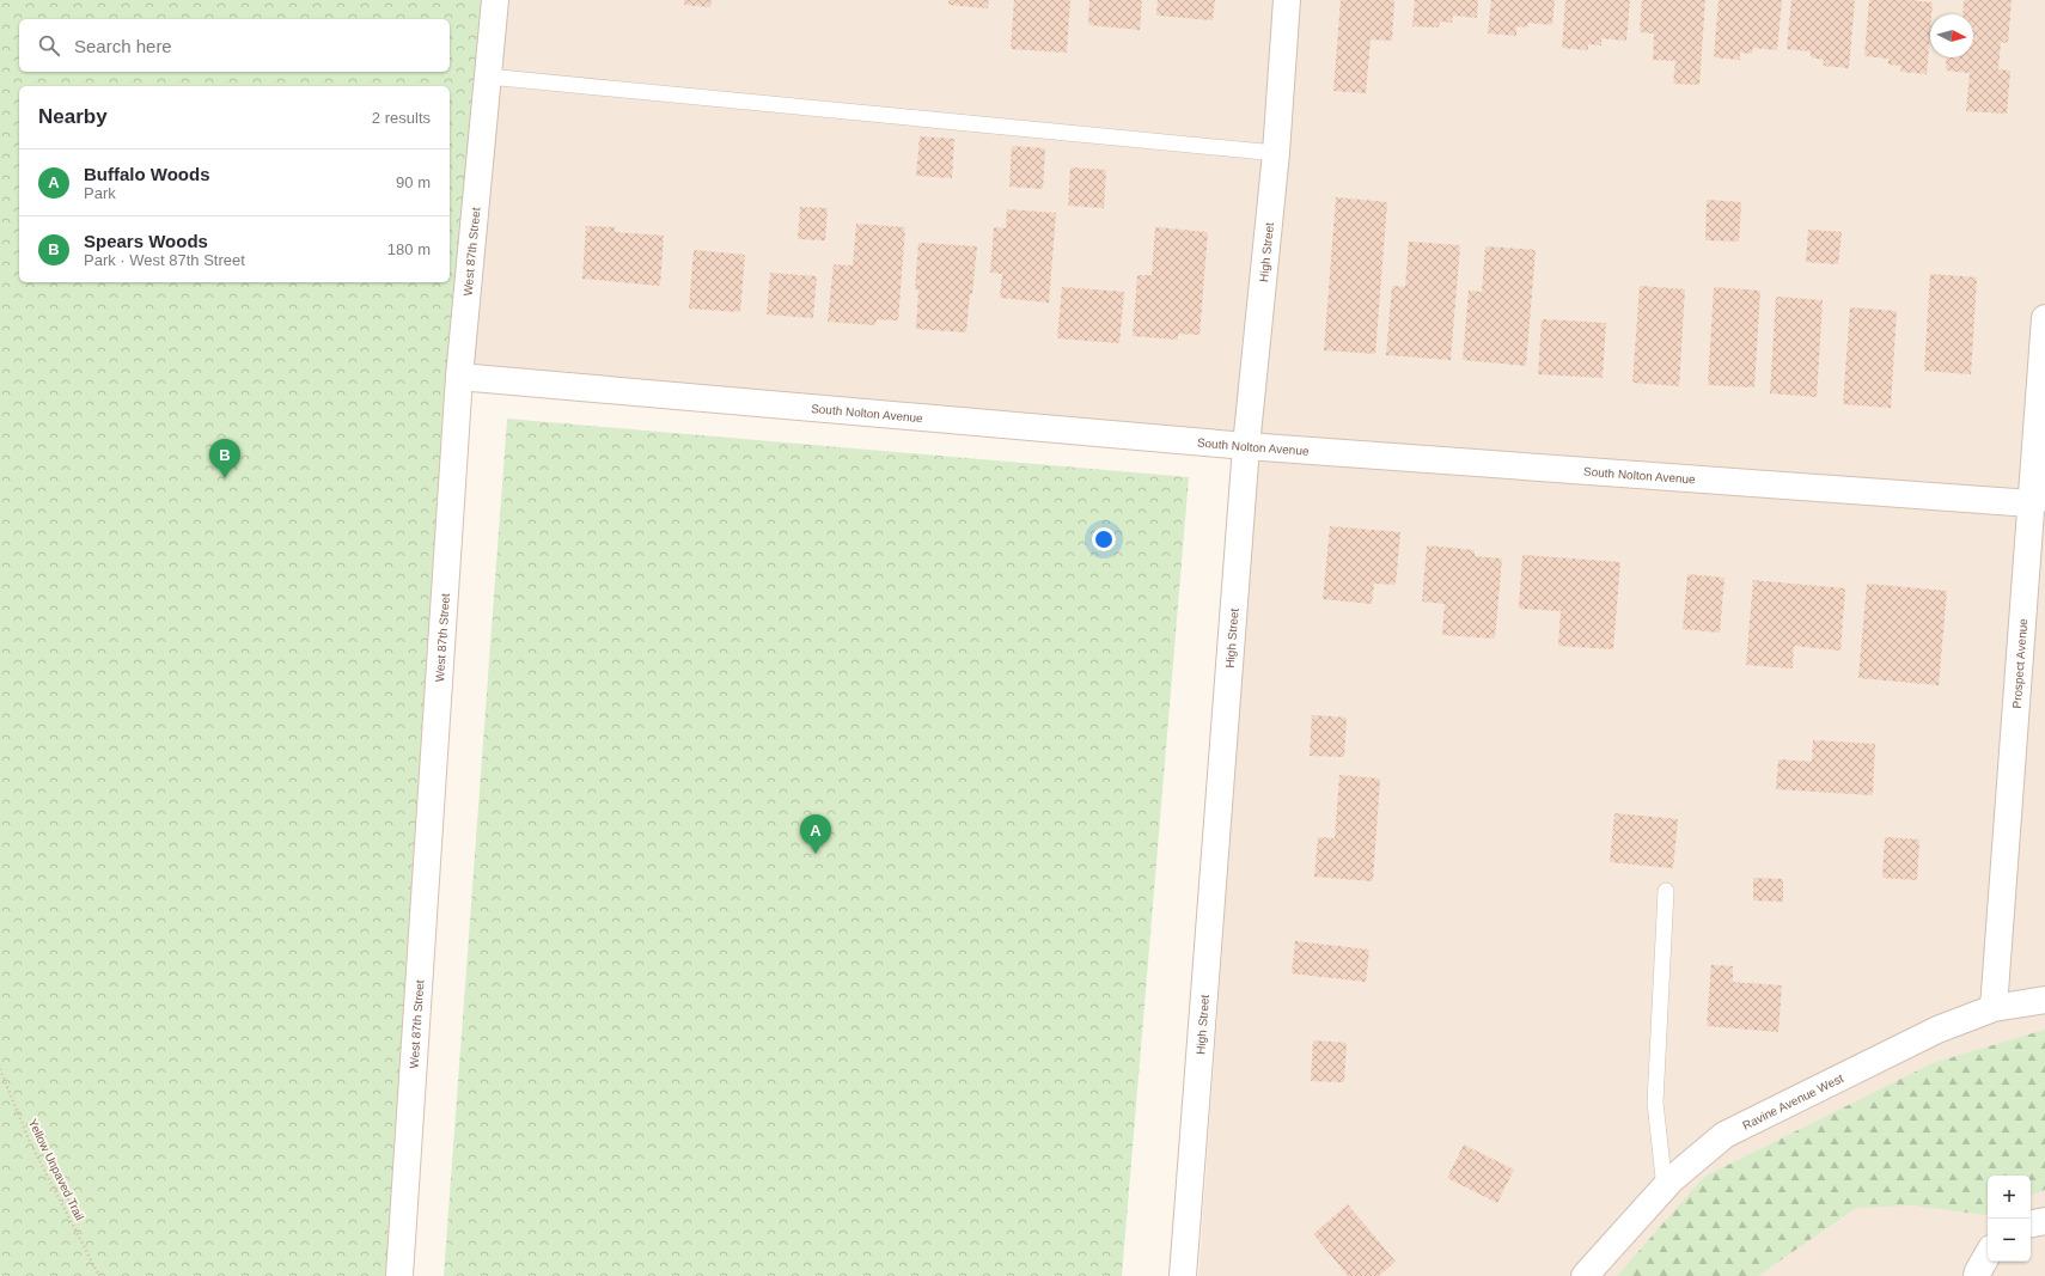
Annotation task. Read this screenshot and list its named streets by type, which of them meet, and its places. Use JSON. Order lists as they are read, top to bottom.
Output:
{
  "streets": {
    "street": [
      "West 87th Street",
      "High Street",
      "South Nolton Avenue",
      "Prospect Avenue",
      "Ravine Avenue West"
    ],
    "path": ["Yellow Unpaved Trail"]
  },
  "crossings": [
    ["West 87th Street", "South Nolton Avenue"],
    ["High Street", "South Nolton Avenue"],
    ["South Nolton Avenue", "Prospect Avenue"],
    ["Prospect Avenue", "Ravine Avenue West"]
  ],
  "north": "right",
  "page": {
    "search": "Search here",
    "heading": ["Nearby", "2 results"],
    "list": [
      {
        "mark": "A",
        "name": "Buffalo Woods",
        "note": "Park",
        "value": "90 m"
      },
      {
        "mark": "B",
        "name": "Spears Woods",
        "note": "Park · West 87th Street",
        "value": "180 m"
      }
    ],
    "pins": ["B", "A"],
    "map_buttons": ["+", "−"]
  }
}
